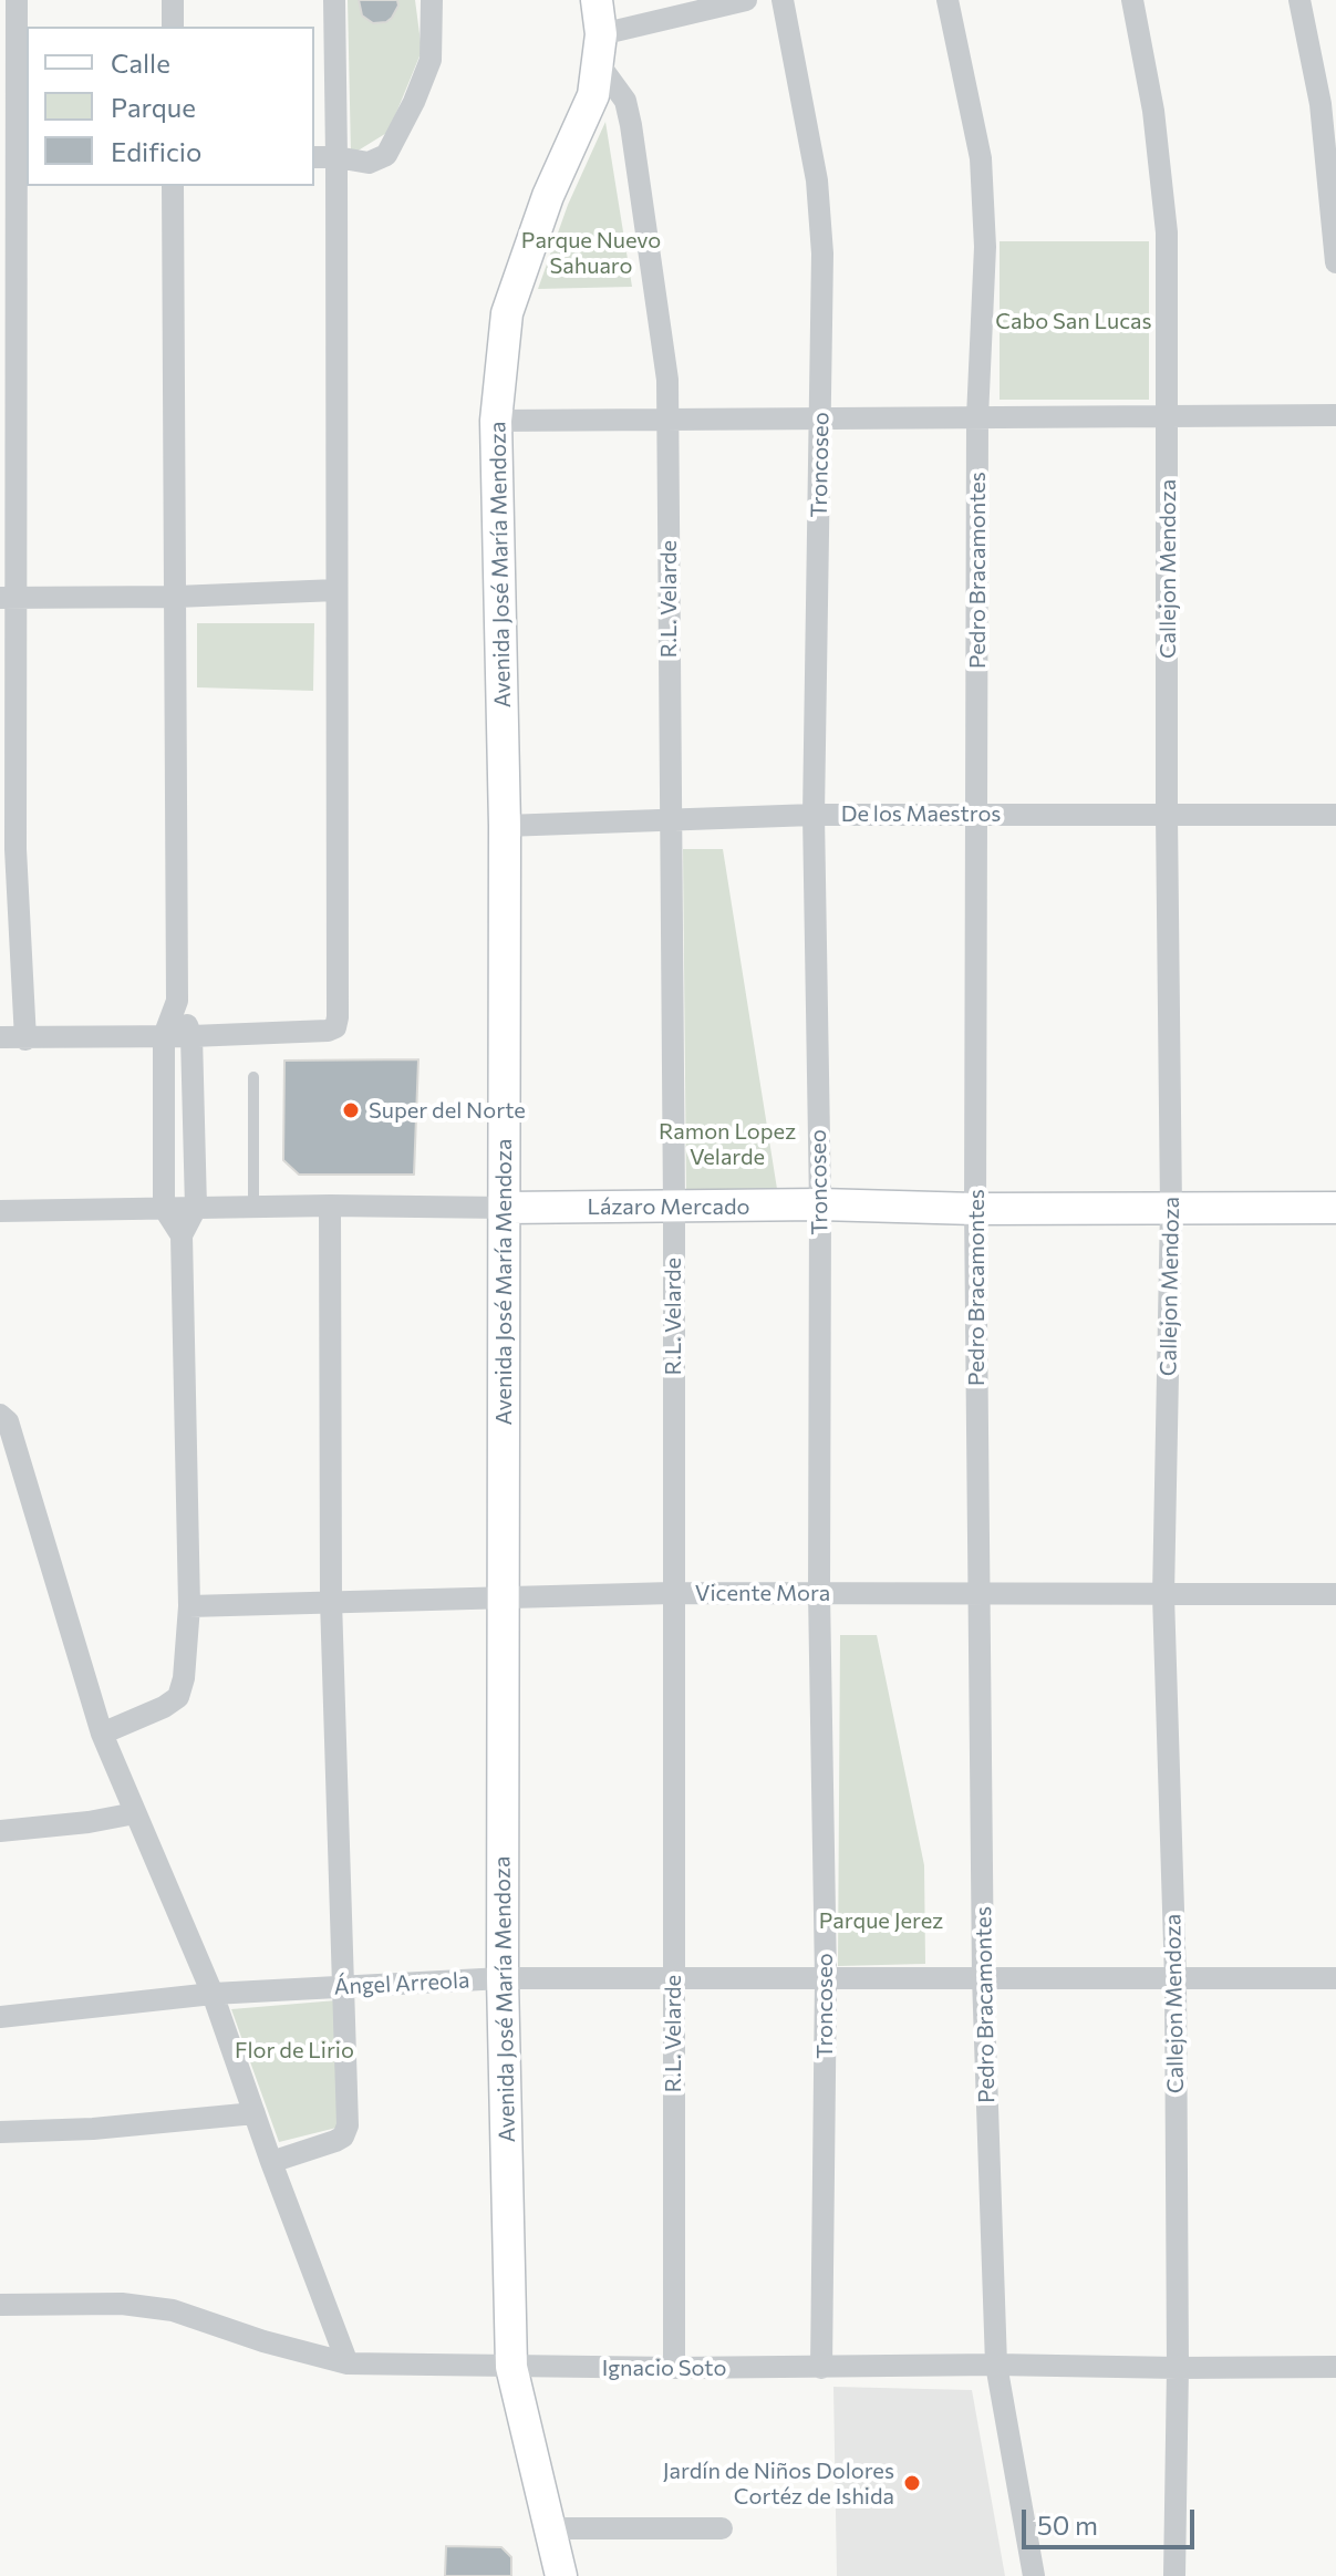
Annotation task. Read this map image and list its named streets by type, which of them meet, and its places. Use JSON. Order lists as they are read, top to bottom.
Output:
{
  "streets": {
    "street": [
      "Troncoseo",
      "Avenida José María Mendoza",
      "Callejon Mendoza",
      "Pedro Bracamontes",
      "R.L. Velarde",
      "De los Maestros",
      "Lázaro Mercado",
      "Vicente Mora",
      "Ángel Arreola",
      "Ignacio Soto"
    ]
  },
  "crossings": [
    ["Troncoseo", "De los Maestros"],
    ["Troncoseo", "Lázaro Mercado"],
    ["Troncoseo", "Vicente Mora"],
    ["Troncoseo", "Ángel Arreola"],
    ["Troncoseo", "Ignacio Soto"],
    ["Avenida José María Mendoza", "R.L. Velarde"],
    ["Avenida José María Mendoza", "De los Maestros"],
    ["Avenida José María Mendoza", "Lázaro Mercado"],
    ["Avenida José María Mendoza", "Vicente Mora"],
    ["Avenida José María Mendoza", "Ángel Arreola"],
    ["Avenida José María Mendoza", "Ignacio Soto"],
    ["Callejon Mendoza", "De los Maestros"],
    ["Callejon Mendoza", "Lázaro Mercado"],
    ["Callejon Mendoza", "Vicente Mora"],
    ["Callejon Mendoza", "Ángel Arreola"],
    ["Callejon Mendoza", "Ignacio Soto"],
    ["Pedro Bracamontes", "De los Maestros"],
    ["Pedro Bracamontes", "Lázaro Mercado"],
    ["Pedro Bracamontes", "Vicente Mora"],
    ["Pedro Bracamontes", "Ángel Arreola"],
    ["Pedro Bracamontes", "Ignacio Soto"],
    ["R.L. Velarde", "De los Maestros"],
    ["R.L. Velarde", "Lázaro Mercado"],
    ["R.L. Velarde", "Vicente Mora"],
    ["R.L. Velarde", "Ángel Arreola"],
    ["R.L. Velarde", "Ignacio Soto"]
  ],
  "parks": [
    "Parque Nuevo Sahuaro",
    "Cabo San Lucas",
    "Ramon Lopez Velarde",
    "Parque Jerez",
    "Flor de Lirio"
  ],
  "places": ["Super del Norte", "Jardín de Niños Dolores Cortéz de Ishida"],
  "legend": ["Calle", "Parque", "Edificio"],
  "scale_bar": "50 m"
}
